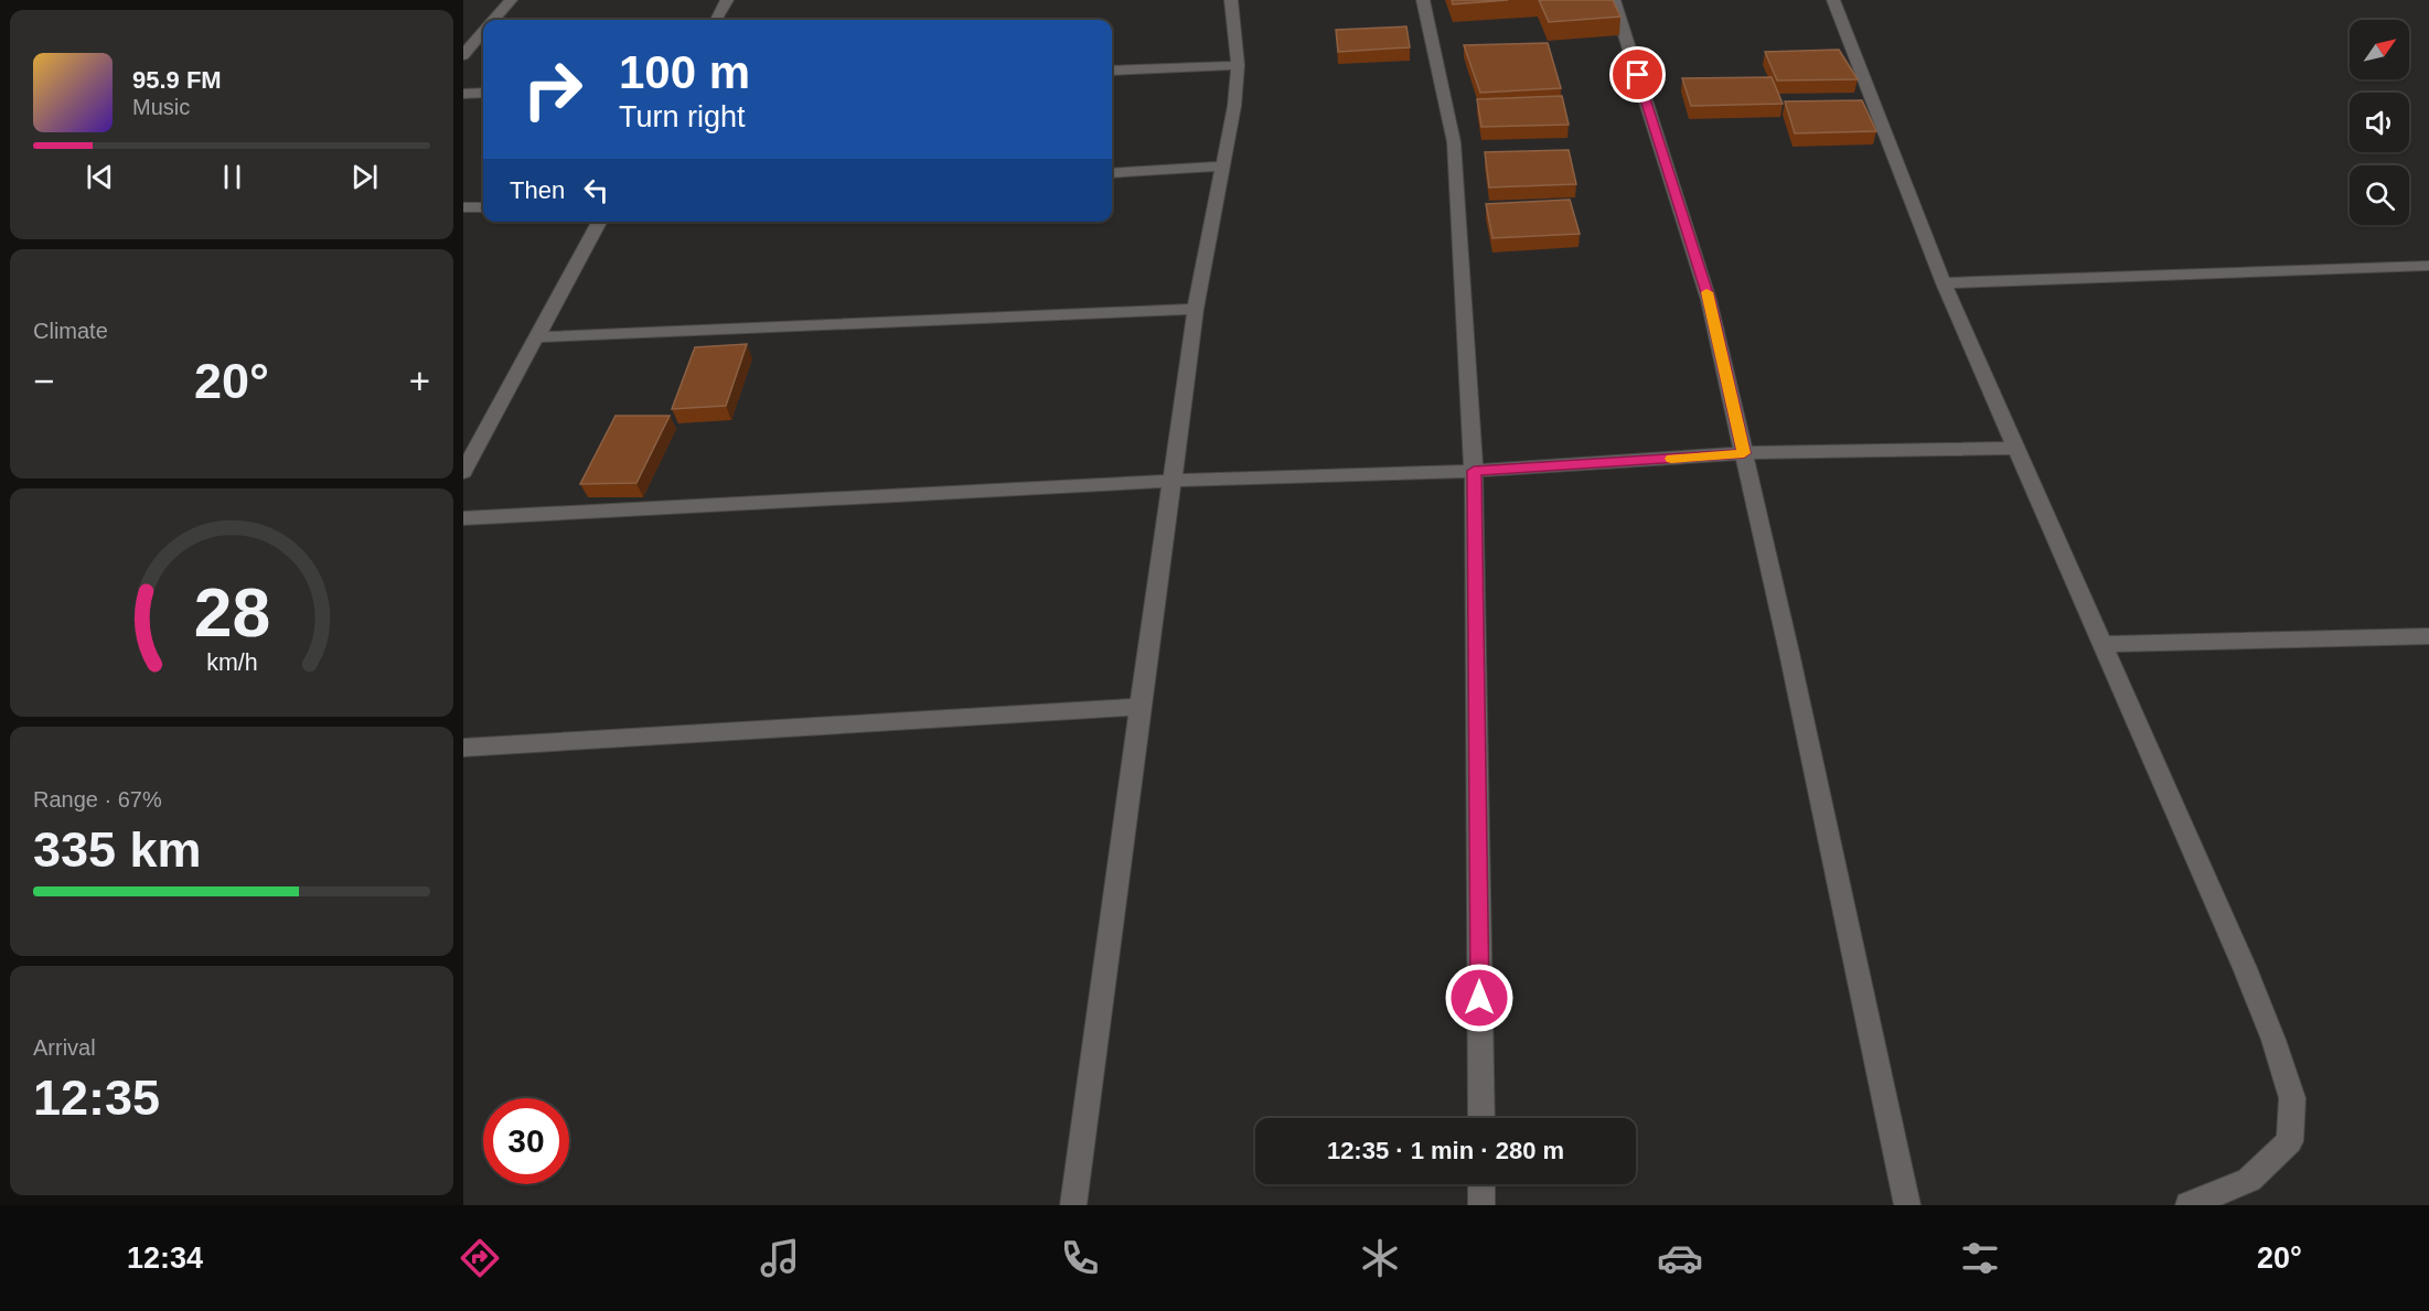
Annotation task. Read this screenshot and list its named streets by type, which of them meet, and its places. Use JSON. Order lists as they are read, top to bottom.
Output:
{
  "north": "top right",
  "page": {
    "turn": ["100 m", "Turn right"],
    "song": ["95.9 FM", "Music"],
    "then": "Then",
    "tile": [
      "Climate",
      ["Range · 67%", "335 km"],
      ["Arrival", "12:35"]
    ],
    "heat": ["−", "20°", "+"],
    "limit": "30",
    "trip": "12:35 · 1 min · 280 m",
    "tabs": ["12:34", "20°"],
    "gauge": ["28", "km/h"]
  }
}
